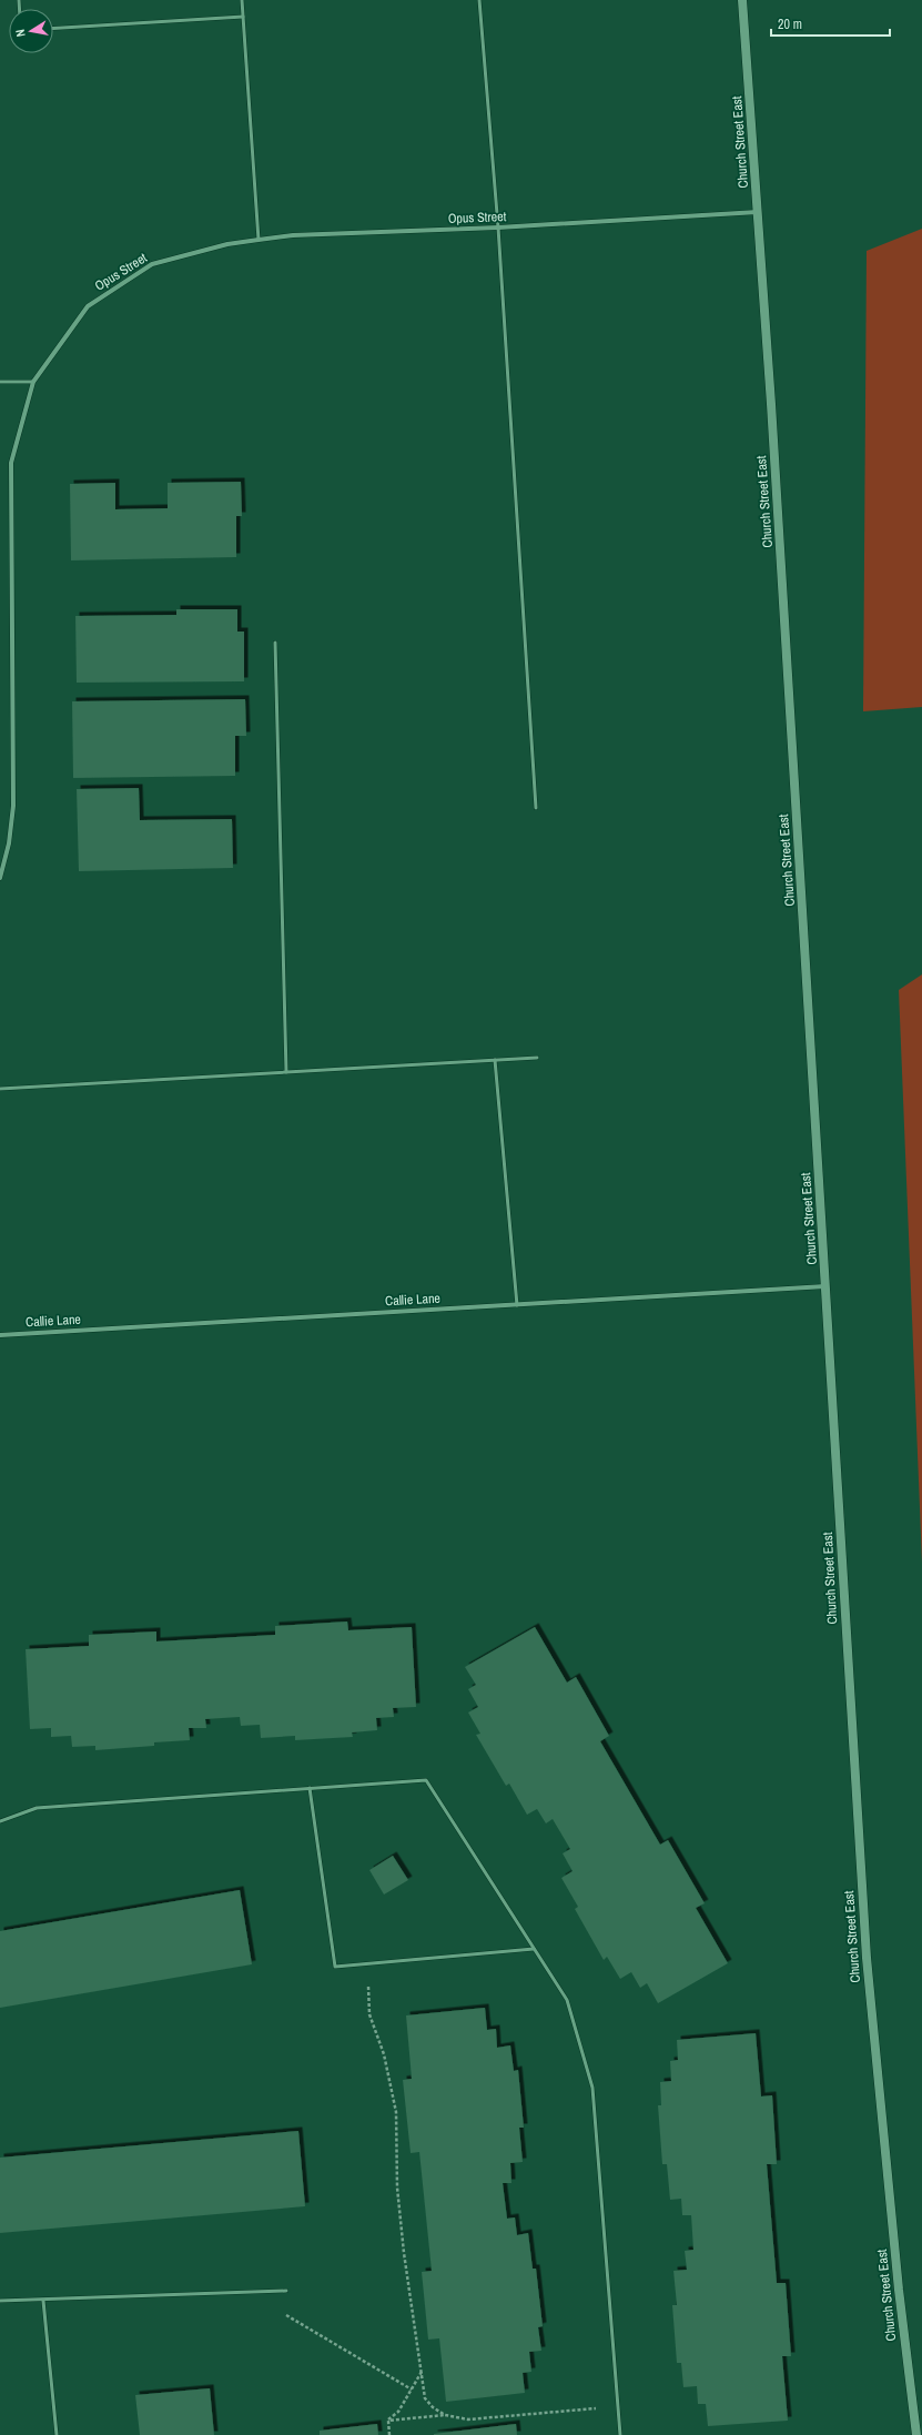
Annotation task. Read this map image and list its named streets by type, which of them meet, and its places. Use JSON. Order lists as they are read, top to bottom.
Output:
{
  "streets": {
    "main road": ["Church Street East"],
    "street": ["Opus Street", "Callie Lane"]
  },
  "crossings": [
    ["Church Street East", "Opus Street"],
    ["Church Street East", "Callie Lane"]
  ],
  "scale_bar": "20 m",
  "north": "left"
}
